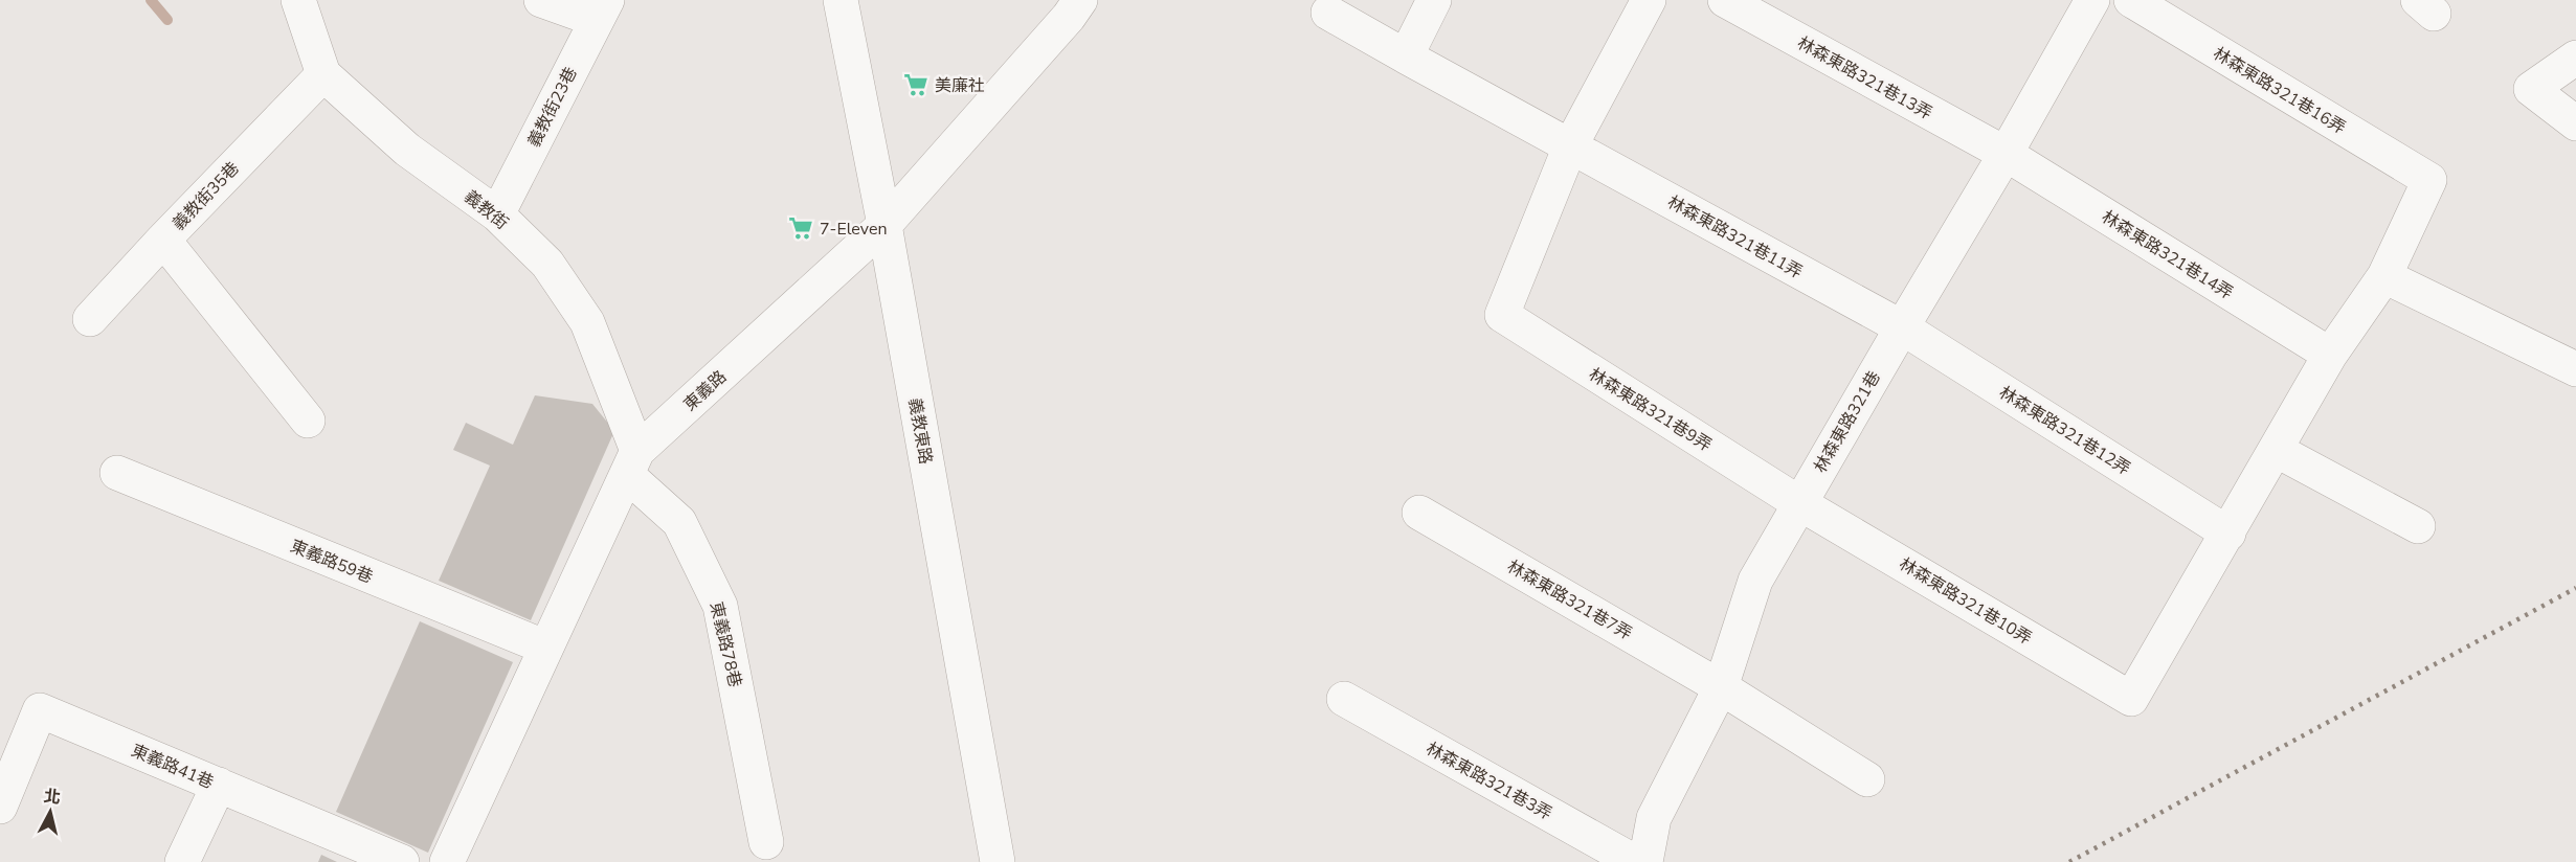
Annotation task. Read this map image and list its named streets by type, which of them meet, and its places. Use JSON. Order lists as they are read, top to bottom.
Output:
{
  "streets": {
    "street": [
      "林森東路321巷13弄",
      "林森東路321巷16弄",
      "義教街23巷",
      "義教街35巷",
      "義教街",
      "林森東路321巷11弄",
      "林森東路321巷14弄",
      "東義路",
      "林森東路321巷9弄",
      "林森東路321巷",
      "林森東路321巷12弄",
      "義教東路",
      "東義路59巷",
      "林森東路321巷7弄",
      "林森東路321巷10弄",
      "東義路78巷",
      "東義路41巷",
      "林森東路321巷3弄"
    ]
  },
  "crossings": [
    ["林森東路321巷13弄", "林森東路321巷14弄"],
    ["林森東路321巷13弄", "林森東路321巷"],
    ["義教街23巷", "義教街"],
    ["義教街35巷", "義教街"],
    ["義教街", "東義路"],
    ["義教街", "東義路78巷"],
    ["林森東路321巷11弄", "林森東路321巷9弄"],
    ["林森東路321巷11弄", "林森東路321巷"],
    ["林森東路321巷11弄", "林森東路321巷12弄"],
    ["林森東路321巷14弄", "林森東路321巷"],
    ["東義路", "義教東路"],
    ["東義路", "東義路59巷"],
    ["東義路", "東義路78巷"],
    ["林森東路321巷9弄", "林森東路321巷"],
    ["林森東路321巷9弄", "林森東路321巷10弄"],
    ["林森東路321巷", "林森東路321巷12弄"],
    ["林森東路321巷", "林森東路321巷7弄"],
    ["林森東路321巷", "林森東路321巷10弄"],
    ["林森東路321巷12弄", "林森東路321巷10弄"]
  ],
  "places": {
    "supermarket": ["美廉社", "7-Eleven"]
  },
  "north": "top"
}
